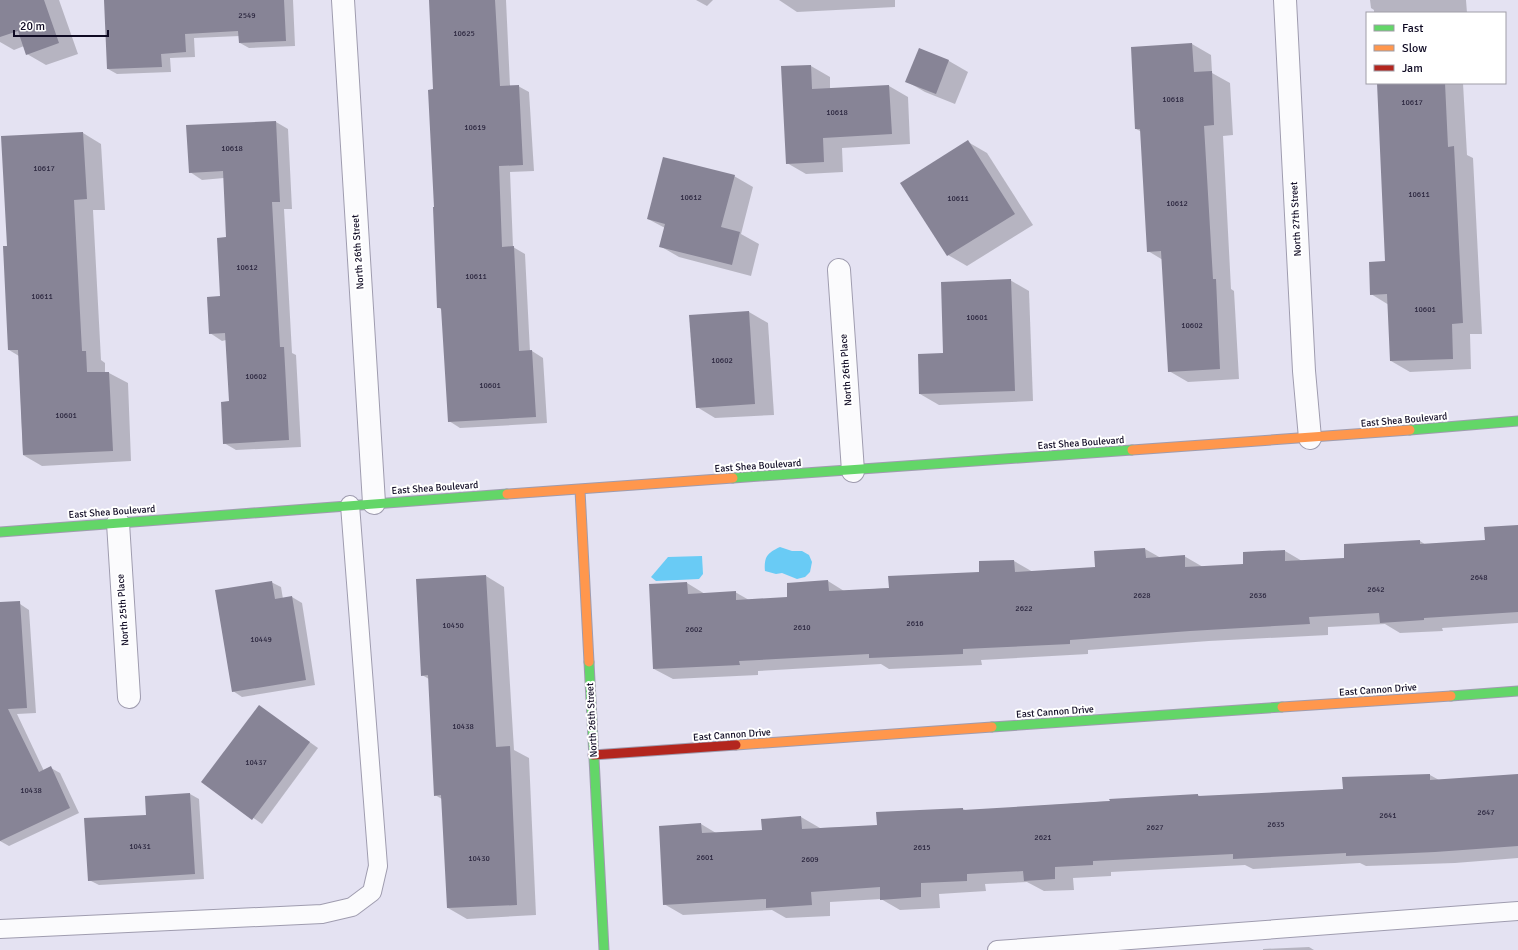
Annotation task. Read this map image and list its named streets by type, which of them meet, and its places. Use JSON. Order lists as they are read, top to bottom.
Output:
{
  "streets": {
    "street": [
      "North 27th Street",
      "North 26th Street",
      "North 26th Place",
      "East Shea Boulevard",
      "North 25th Place",
      "East Cannon Drive"
    ]
  },
  "crossings": [
    ["North 27th Street", "East Shea Boulevard"],
    ["North 26th Street", "East Shea Boulevard"],
    ["North 26th Street", "East Cannon Drive"],
    ["North 26th Place", "East Shea Boulevard"],
    ["East Shea Boulevard", "North 25th Place"]
  ],
  "house_numbers": [
    "2549",
    "10625",
    "10618",
    "10617",
    "10618",
    "10619",
    "10618",
    "10617",
    "10611",
    "10612",
    "10611",
    "10612",
    "10612",
    "10611",
    "10611",
    "10601",
    "10601",
    "10602",
    "10602",
    "10602",
    "10601",
    "10601",
    "2648",
    "2642",
    "2628",
    "2636",
    "2622",
    "2616",
    "10450",
    "2610",
    "2602",
    "10449",
    "10438",
    "10437",
    "10438",
    "2647",
    "2641",
    "2635",
    "2627",
    "2621",
    "10431",
    "2615",
    "2601",
    "10430",
    "2609"
  ],
  "legend": ["Fast", "Slow", "Jam"],
  "scale_bar": "20 m"
}
